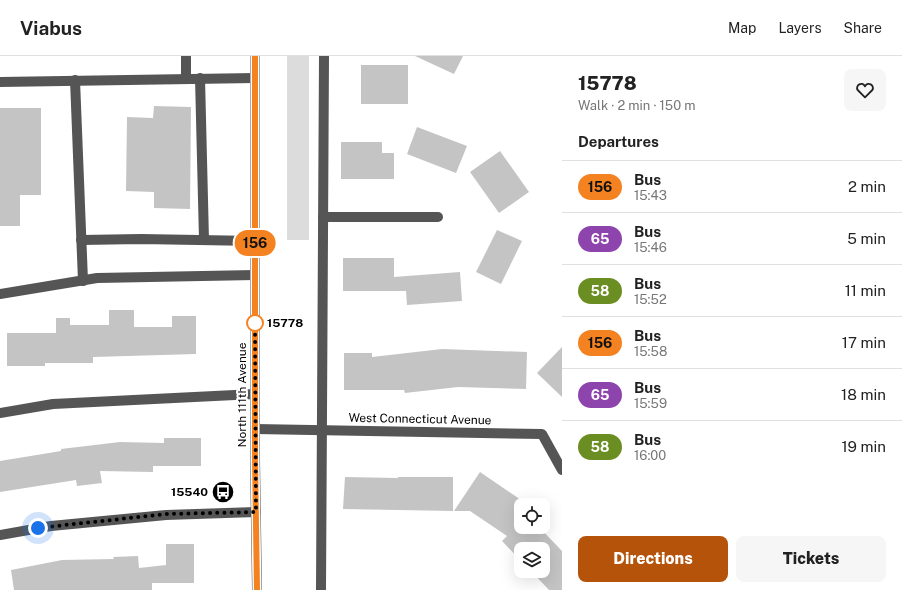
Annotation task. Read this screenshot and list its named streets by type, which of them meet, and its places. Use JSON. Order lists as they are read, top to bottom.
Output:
{
  "streets": {
    "street": ["North 111th Avenue", "West Connecticut Avenue"]
  },
  "crossings": [
    ["North 111th Avenue", "West Connecticut Avenue"]
  ],
  "places": {
    "other": ["15778"],
    "bus stop": ["15540"]
  },
  "lines": ["bus line 156"],
  "page": {
    "header": "Viabus",
    "nav": ["Map", "Layers", "Share"],
    "on_map": "156",
    "heading": [
      ["15778", "Walk · 2 min · 150 m"],
      "Departures"
    ],
    "list": [
      {
        "mark": "156",
        "name": "Bus",
        "note": "15:43",
        "value": "2 min"
      },
      {
        "mark": "65",
        "name": "Bus",
        "note": "15:46",
        "value": "5 min"
      },
      {
        "mark": "58",
        "name": "Bus",
        "note": "15:52",
        "value": "11 min"
      },
      {
        "mark": "156",
        "name": "Bus",
        "note": "15:58",
        "value": "17 min"
      },
      {
        "mark": "65",
        "name": "Bus",
        "note": "15:59",
        "value": "18 min"
      },
      {
        "mark": "58",
        "name": "Bus",
        "note": "16:00",
        "value": "19 min"
      }
    ],
    "buttons": ["Directions", "Tickets"]
  }
}
